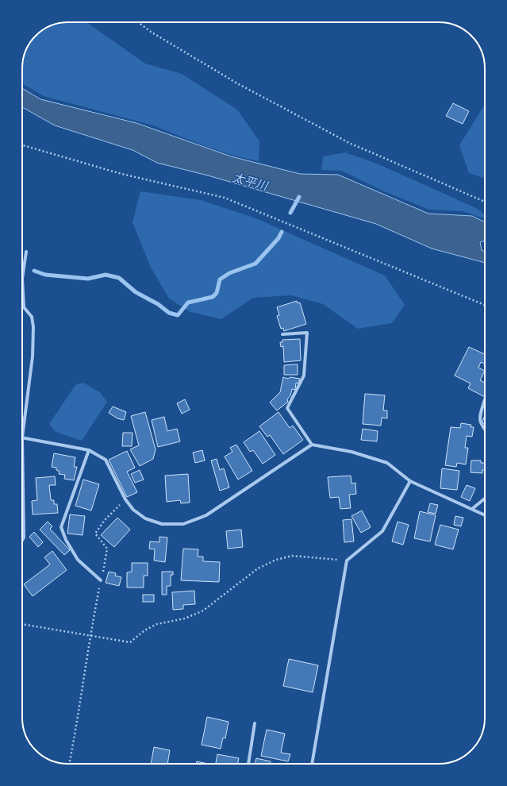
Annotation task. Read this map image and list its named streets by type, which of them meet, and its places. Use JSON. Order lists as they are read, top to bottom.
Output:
{
  "water": ["太平川"]
}
